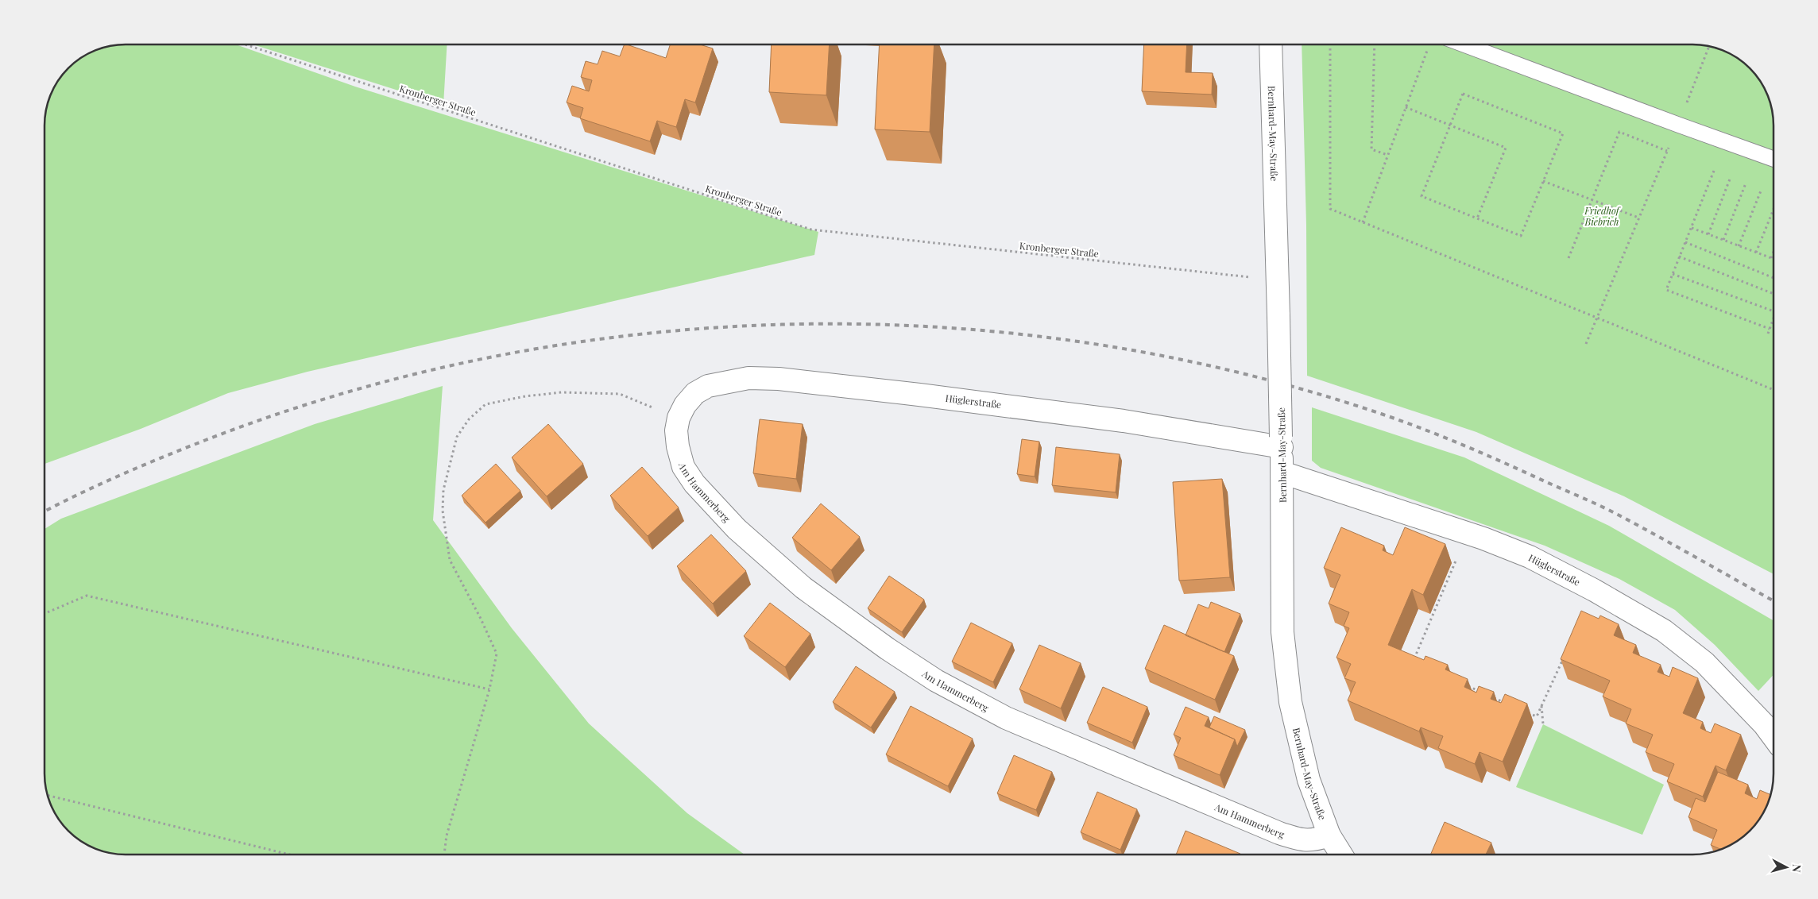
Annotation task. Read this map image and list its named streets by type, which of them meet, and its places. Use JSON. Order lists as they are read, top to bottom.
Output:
{
  "streets": {
    "street": ["Bernhard-May-Straße", "Hüglerstraße", "Am Hammerberg"],
    "path": ["Kronberger Straße"]
  },
  "crossings": [
    ["Kronberger Straße", "Bernhard-May-Straße"],
    ["Bernhard-May-Straße", "Hüglerstraße"],
    ["Bernhard-May-Straße", "Am Hammerberg"],
    ["Hüglerstraße", "Am Hammerberg"]
  ],
  "parks": ["Friedhof Biebrich"],
  "north": "right"
}
